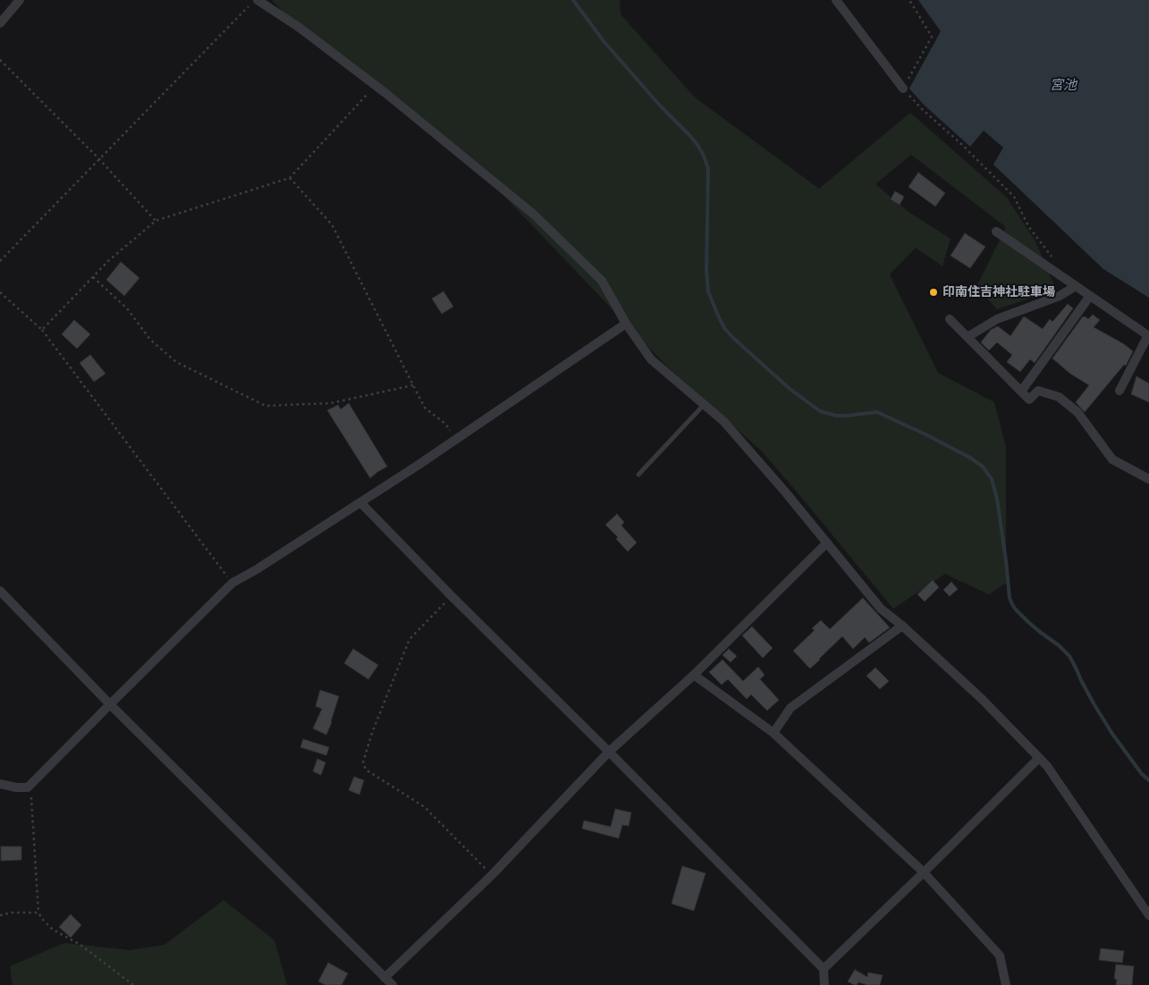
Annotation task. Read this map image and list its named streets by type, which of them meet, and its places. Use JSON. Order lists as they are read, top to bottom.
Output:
{
  "water": ["宮池"],
  "places": ["印南住吉神社駐車場"]
}
